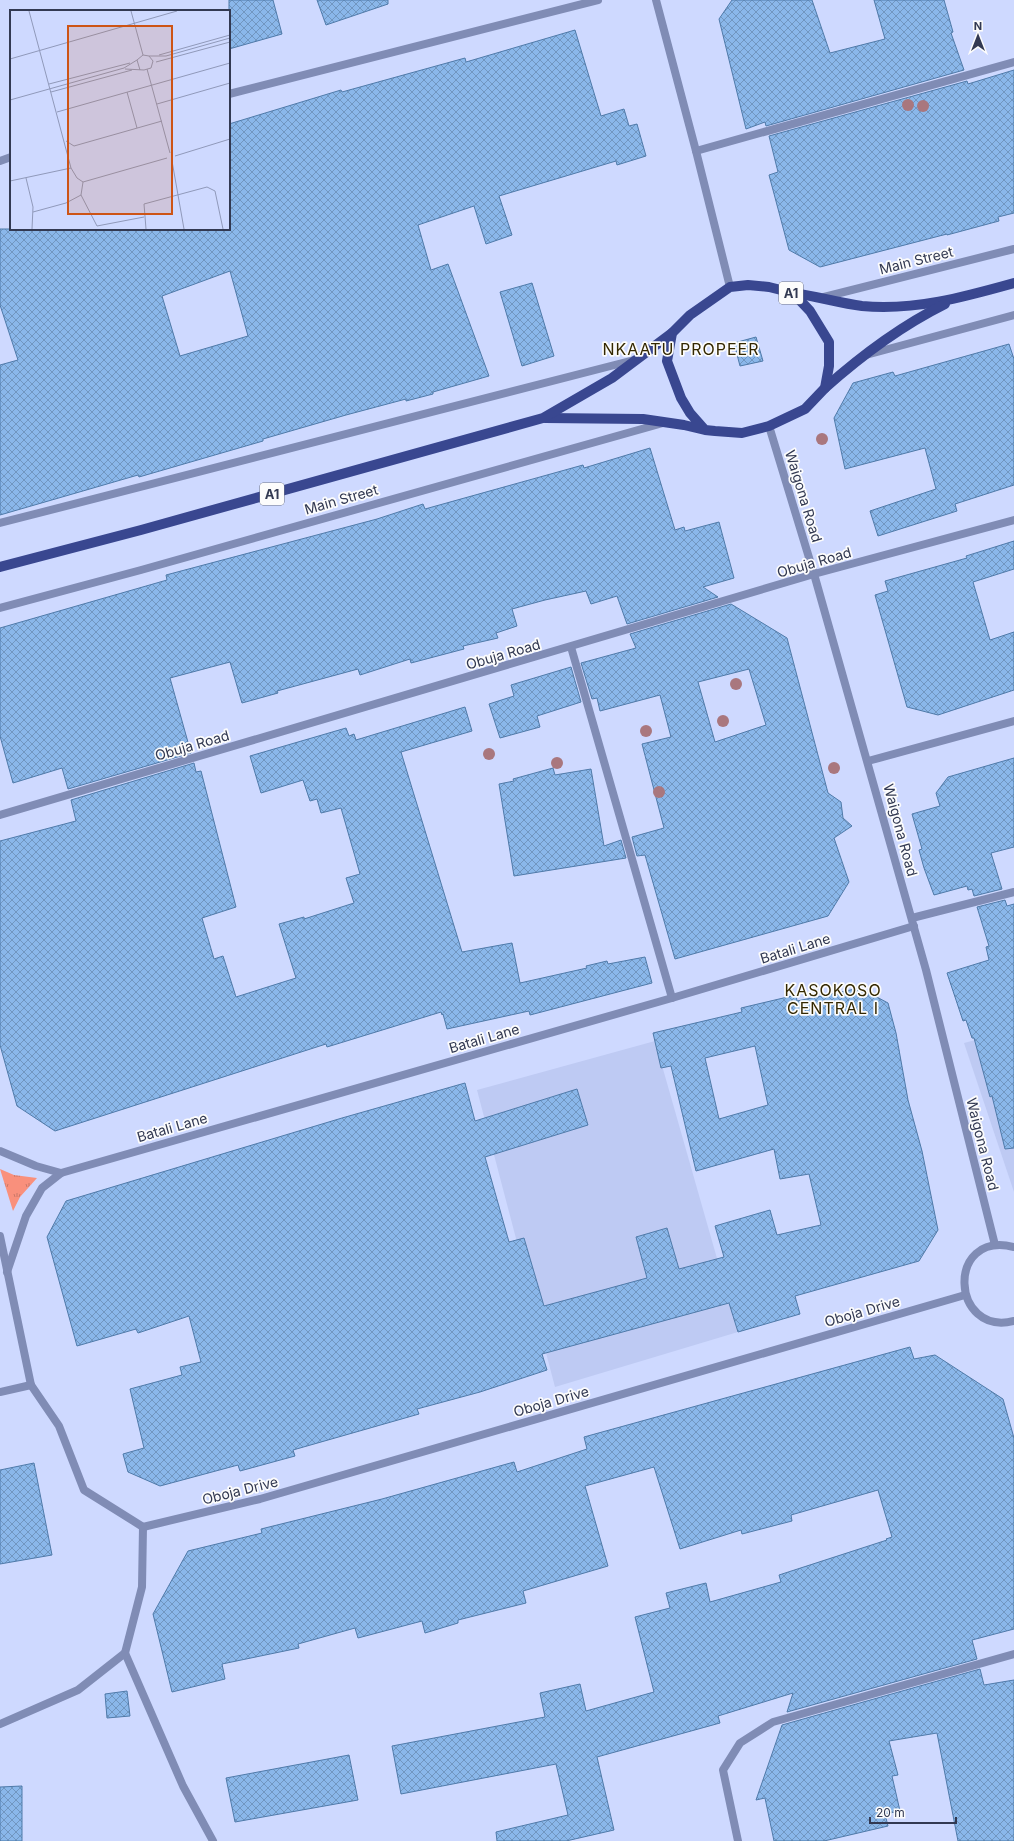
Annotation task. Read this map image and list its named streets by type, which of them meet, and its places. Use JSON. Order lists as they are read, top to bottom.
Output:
{
  "streets": {
    "main road": ["Main Street", "A1"],
    "street": [
      "Waigona Road",
      "Obuja Road",
      "Batali Lane",
      "Oboja Drive"
    ]
  },
  "crossings": [
    ["Main Street", "A1"],
    ["Main Street", "Waigona Road"],
    ["Waigona Road", "Obuja Road"],
    ["Waigona Road", "Batali Lane"]
  ],
  "districts": ["NKAATU PROPEER", "KASOKOSO CENTRAL I"],
  "scale_bar": "20 m",
  "north": "top"
}
